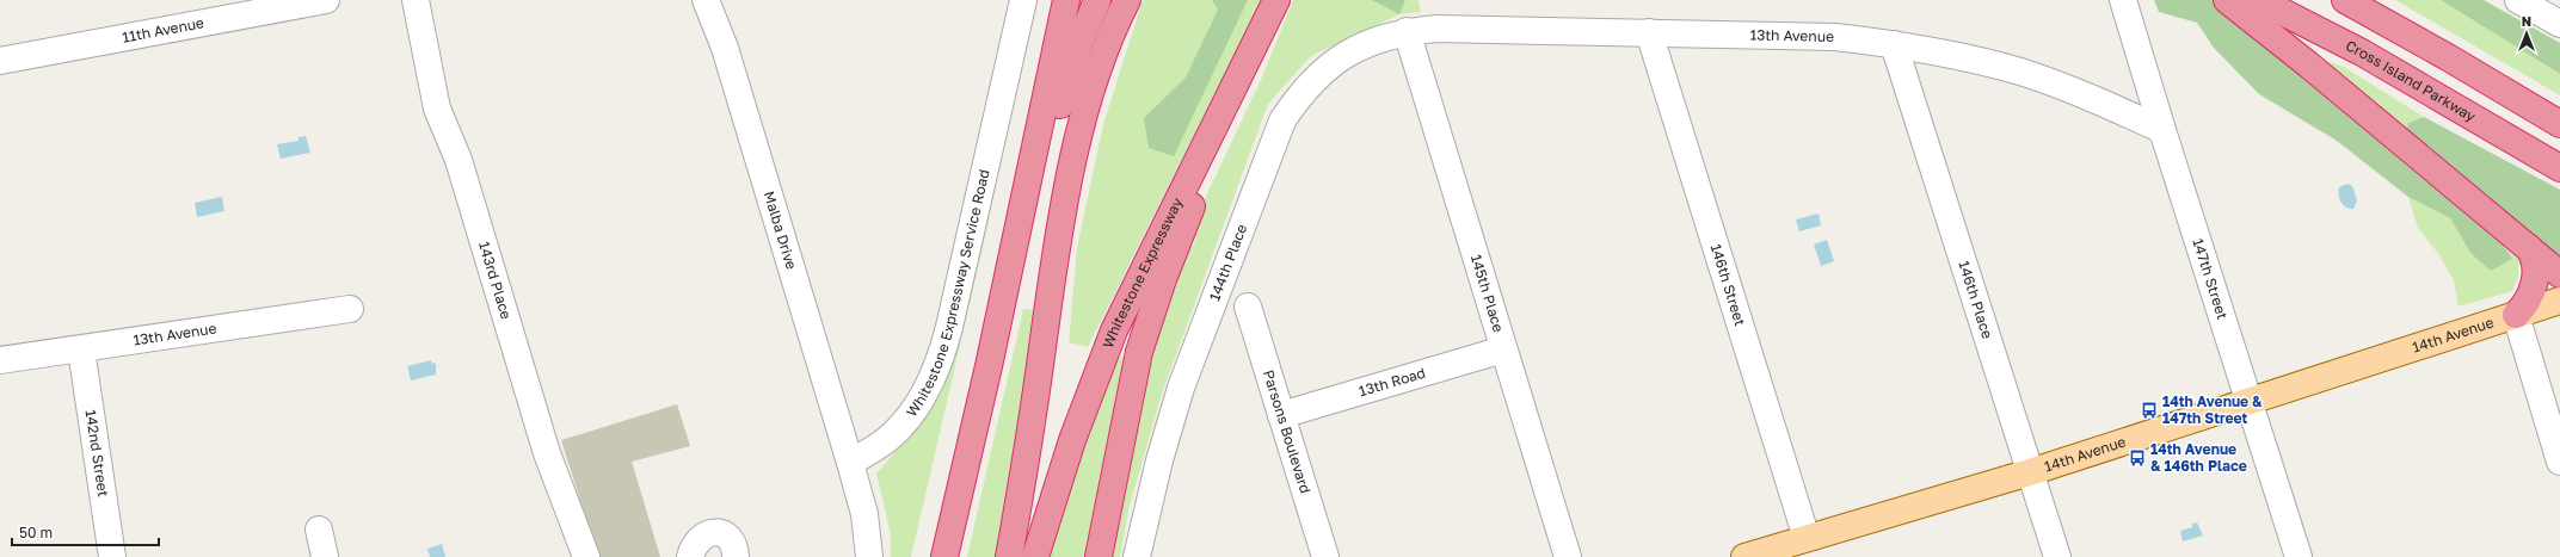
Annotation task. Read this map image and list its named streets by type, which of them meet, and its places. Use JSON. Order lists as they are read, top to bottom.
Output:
{
  "streets": {
    "highway": ["Cross Island Parkway", "Whitestone Expressway"],
    "main road": ["14th Avenue"],
    "street": [
      "11th Avenue",
      "13th Avenue",
      "Malba Drive",
      "144th Place",
      "147th Street",
      "143rd Place",
      "146th Street",
      "Whitestone Expressway Service Road",
      "145th Place",
      "146th Place",
      "13th Road",
      "Parsons Boulevard",
      "142nd Street"
    ]
  },
  "crossings": [
    ["13th Avenue", "144th Place"],
    ["13th Avenue", "147th Street"],
    ["13th Avenue", "146th Street"],
    ["13th Avenue", "145th Place"],
    ["13th Avenue", "146th Place"],
    ["13th Avenue", "142nd Street"],
    ["Malba Drive", "Whitestone Expressway Service Road"],
    ["144th Place", "145th Place"],
    ["147th Street", "14th Avenue"],
    ["146th Street", "14th Avenue"],
    ["145th Place", "13th Road"],
    ["146th Place", "14th Avenue"],
    ["13th Road", "Parsons Boulevard"]
  ],
  "places": {
    "bus stop": ["14th Avenue & 147th Street", "14th Avenue & 146th Place"]
  },
  "scale_bar": "50 m",
  "north": "top"
}
